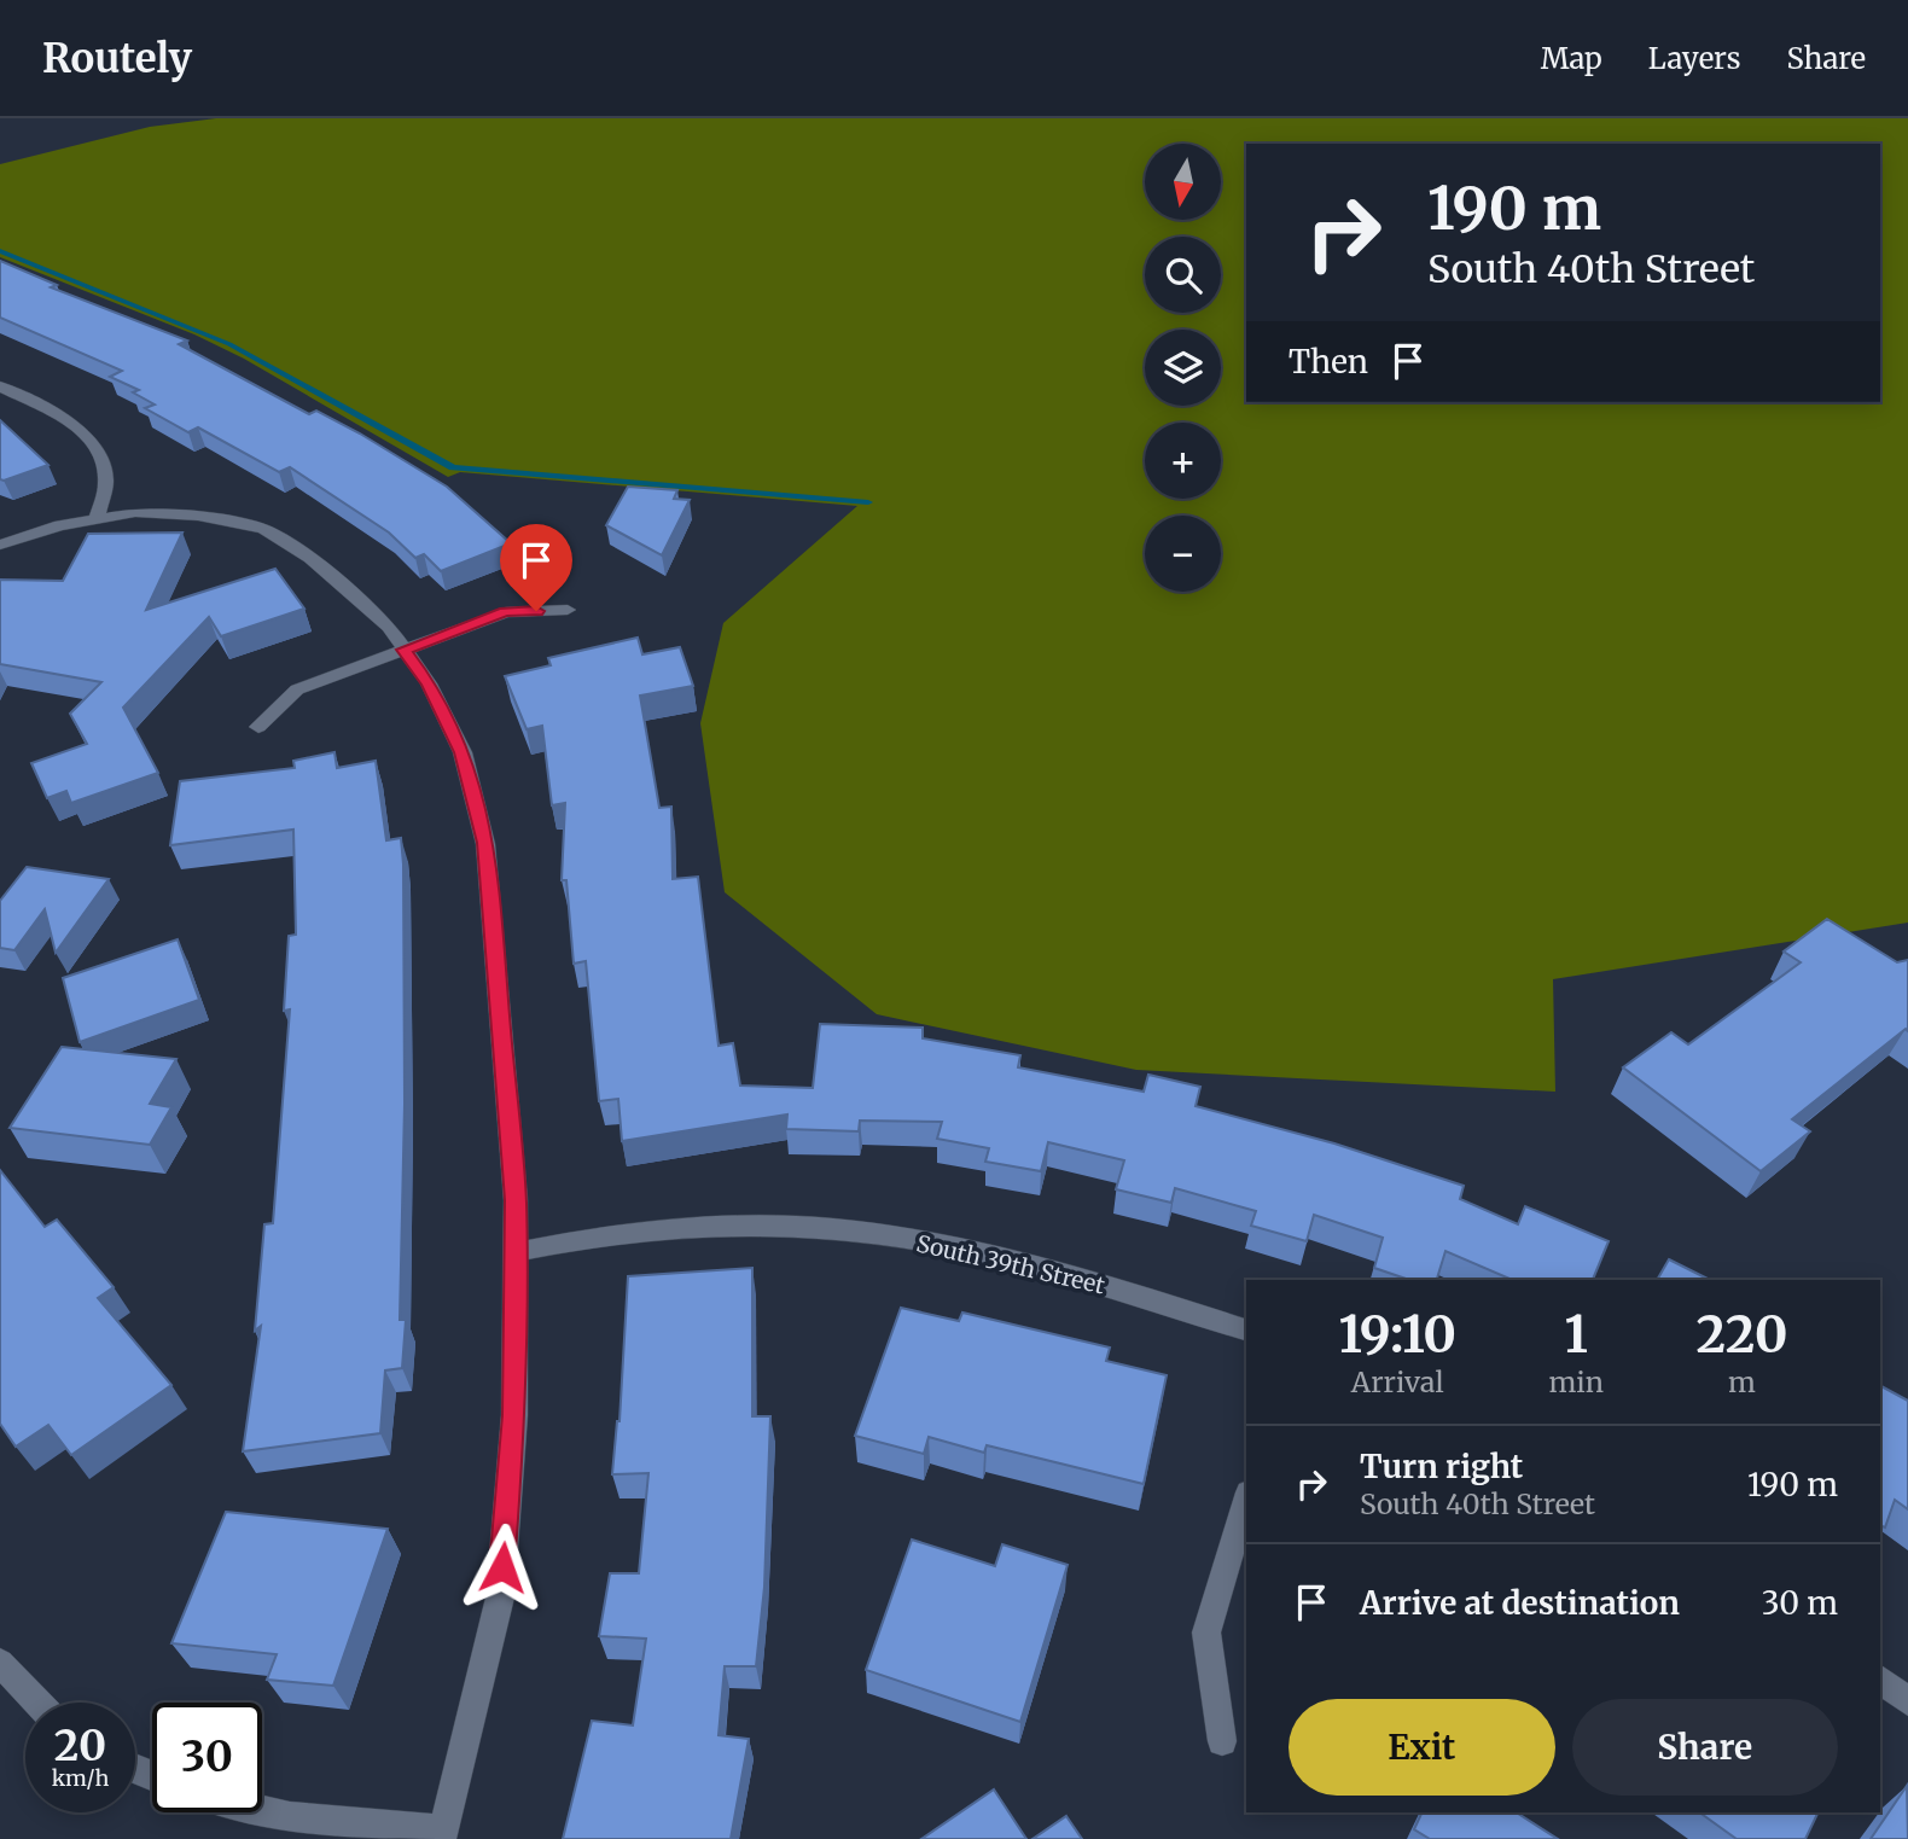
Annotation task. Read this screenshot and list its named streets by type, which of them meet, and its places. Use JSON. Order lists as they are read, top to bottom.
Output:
{
  "streets": {
    "street": ["South 39th Street"]
  },
  "north": "bottom",
  "page": {
    "header": "Routely",
    "nav": ["Map", "Layers", "Share"],
    "map_buttons": ["+", "−"],
    "turn": ["190 m", "South 40th Street"],
    "then": "Then",
    "eta": [
      "19:10",
      "Arrival",
      "1",
      "min",
      "220",
      "m"
    ],
    "list": [
      {
        "name": "Turn right",
        "note": "South 40th Street",
        "value": "190 m"
      },
      {
        "name": "Arrive at destination",
        "value": "30 m"
      }
    ],
    "buttons": ["Exit", "Share"],
    "speed": "20 km/h",
    "limit": "30"
  }
}
